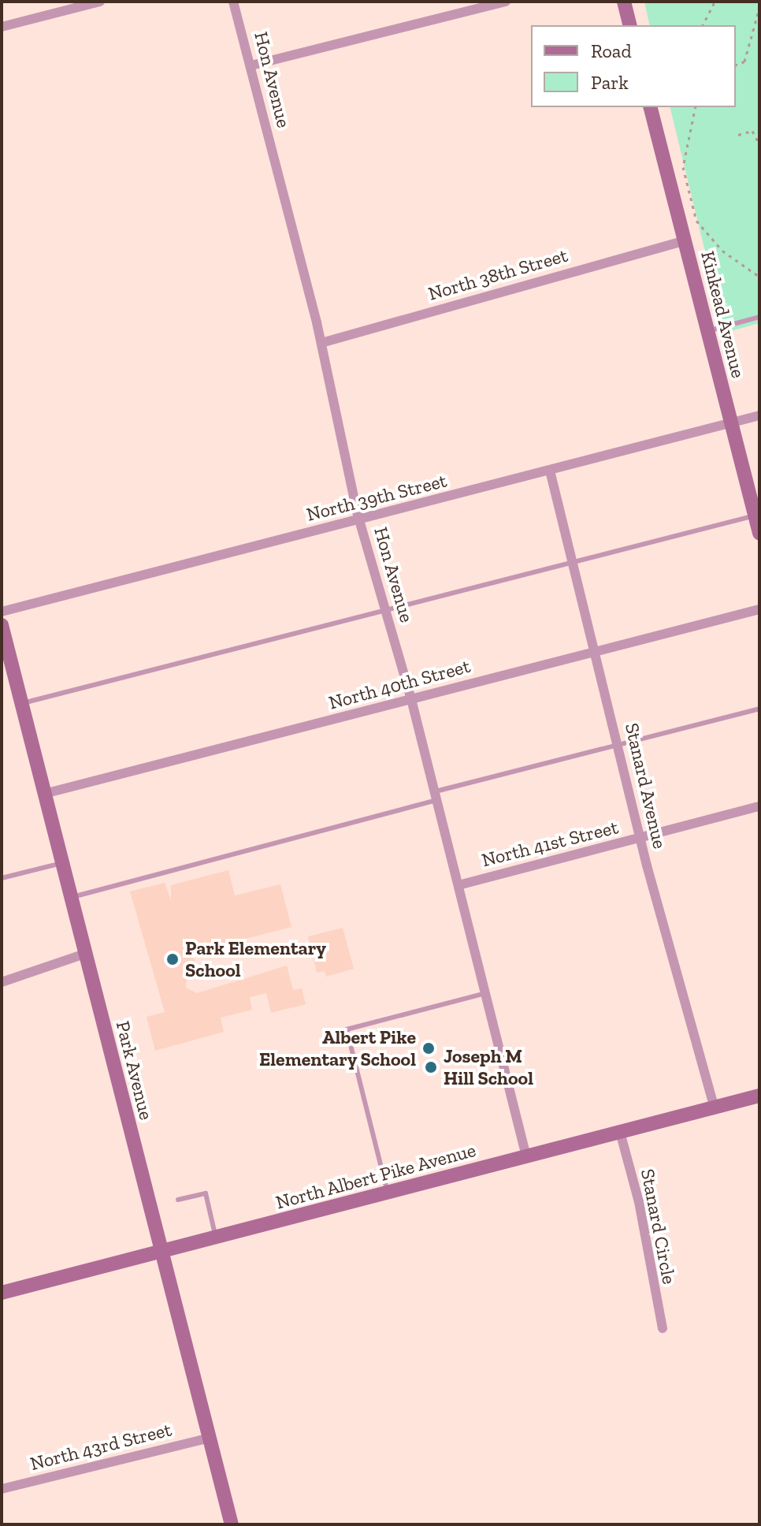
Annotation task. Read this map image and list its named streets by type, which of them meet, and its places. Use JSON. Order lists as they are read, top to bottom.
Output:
{
  "streets": {
    "street": [
      "Hon Avenue",
      "North 38th Street",
      "Kinkead Avenue",
      "North 39th Street",
      "North 40th Street",
      "Stanard Avenue",
      "North 41st Street",
      "Park Avenue",
      "North Albert Pike Avenue",
      "Stanard Circle",
      "North 43rd Street"
    ]
  },
  "crossings": [
    ["Hon Avenue", "North 38th Street"],
    ["Hon Avenue", "North 39th Street"],
    ["Hon Avenue", "North 40th Street"],
    ["Hon Avenue", "North 41st Street"],
    ["Hon Avenue", "North Albert Pike Avenue"],
    ["North 38th Street", "Kinkead Avenue"],
    ["Kinkead Avenue", "North 39th Street"],
    ["North 39th Street", "Stanard Avenue"],
    ["North 40th Street", "Stanard Avenue"],
    ["North 40th Street", "Park Avenue"],
    ["Stanard Avenue", "North 41st Street"],
    ["Stanard Avenue", "North Albert Pike Avenue"],
    ["Park Avenue", "North Albert Pike Avenue"],
    ["Park Avenue", "North 43rd Street"],
    ["North Albert Pike Avenue", "Stanard Circle"]
  ],
  "places": ["Park Elementary School", "Albert Pike Elementary School", "Joseph M Hill School"],
  "legend": ["Road", "Park"]
}
